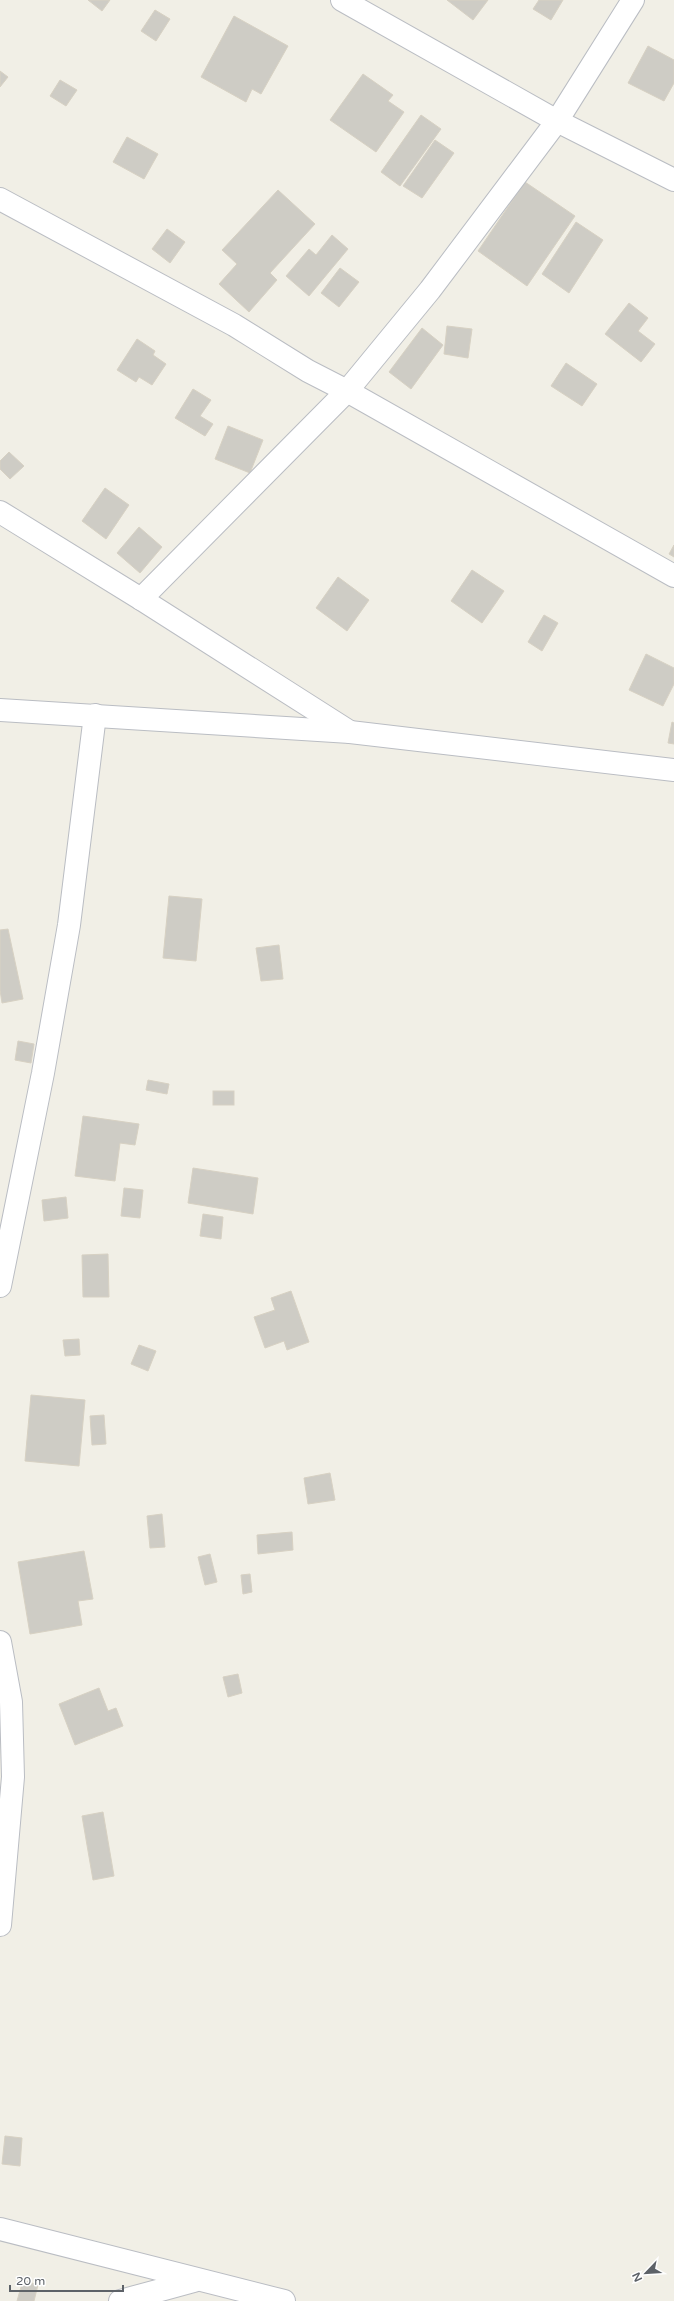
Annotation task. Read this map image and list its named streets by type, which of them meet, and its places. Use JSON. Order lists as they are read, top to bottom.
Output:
{
  "scale_bar": "20 m",
  "north": "bottom left"
}
